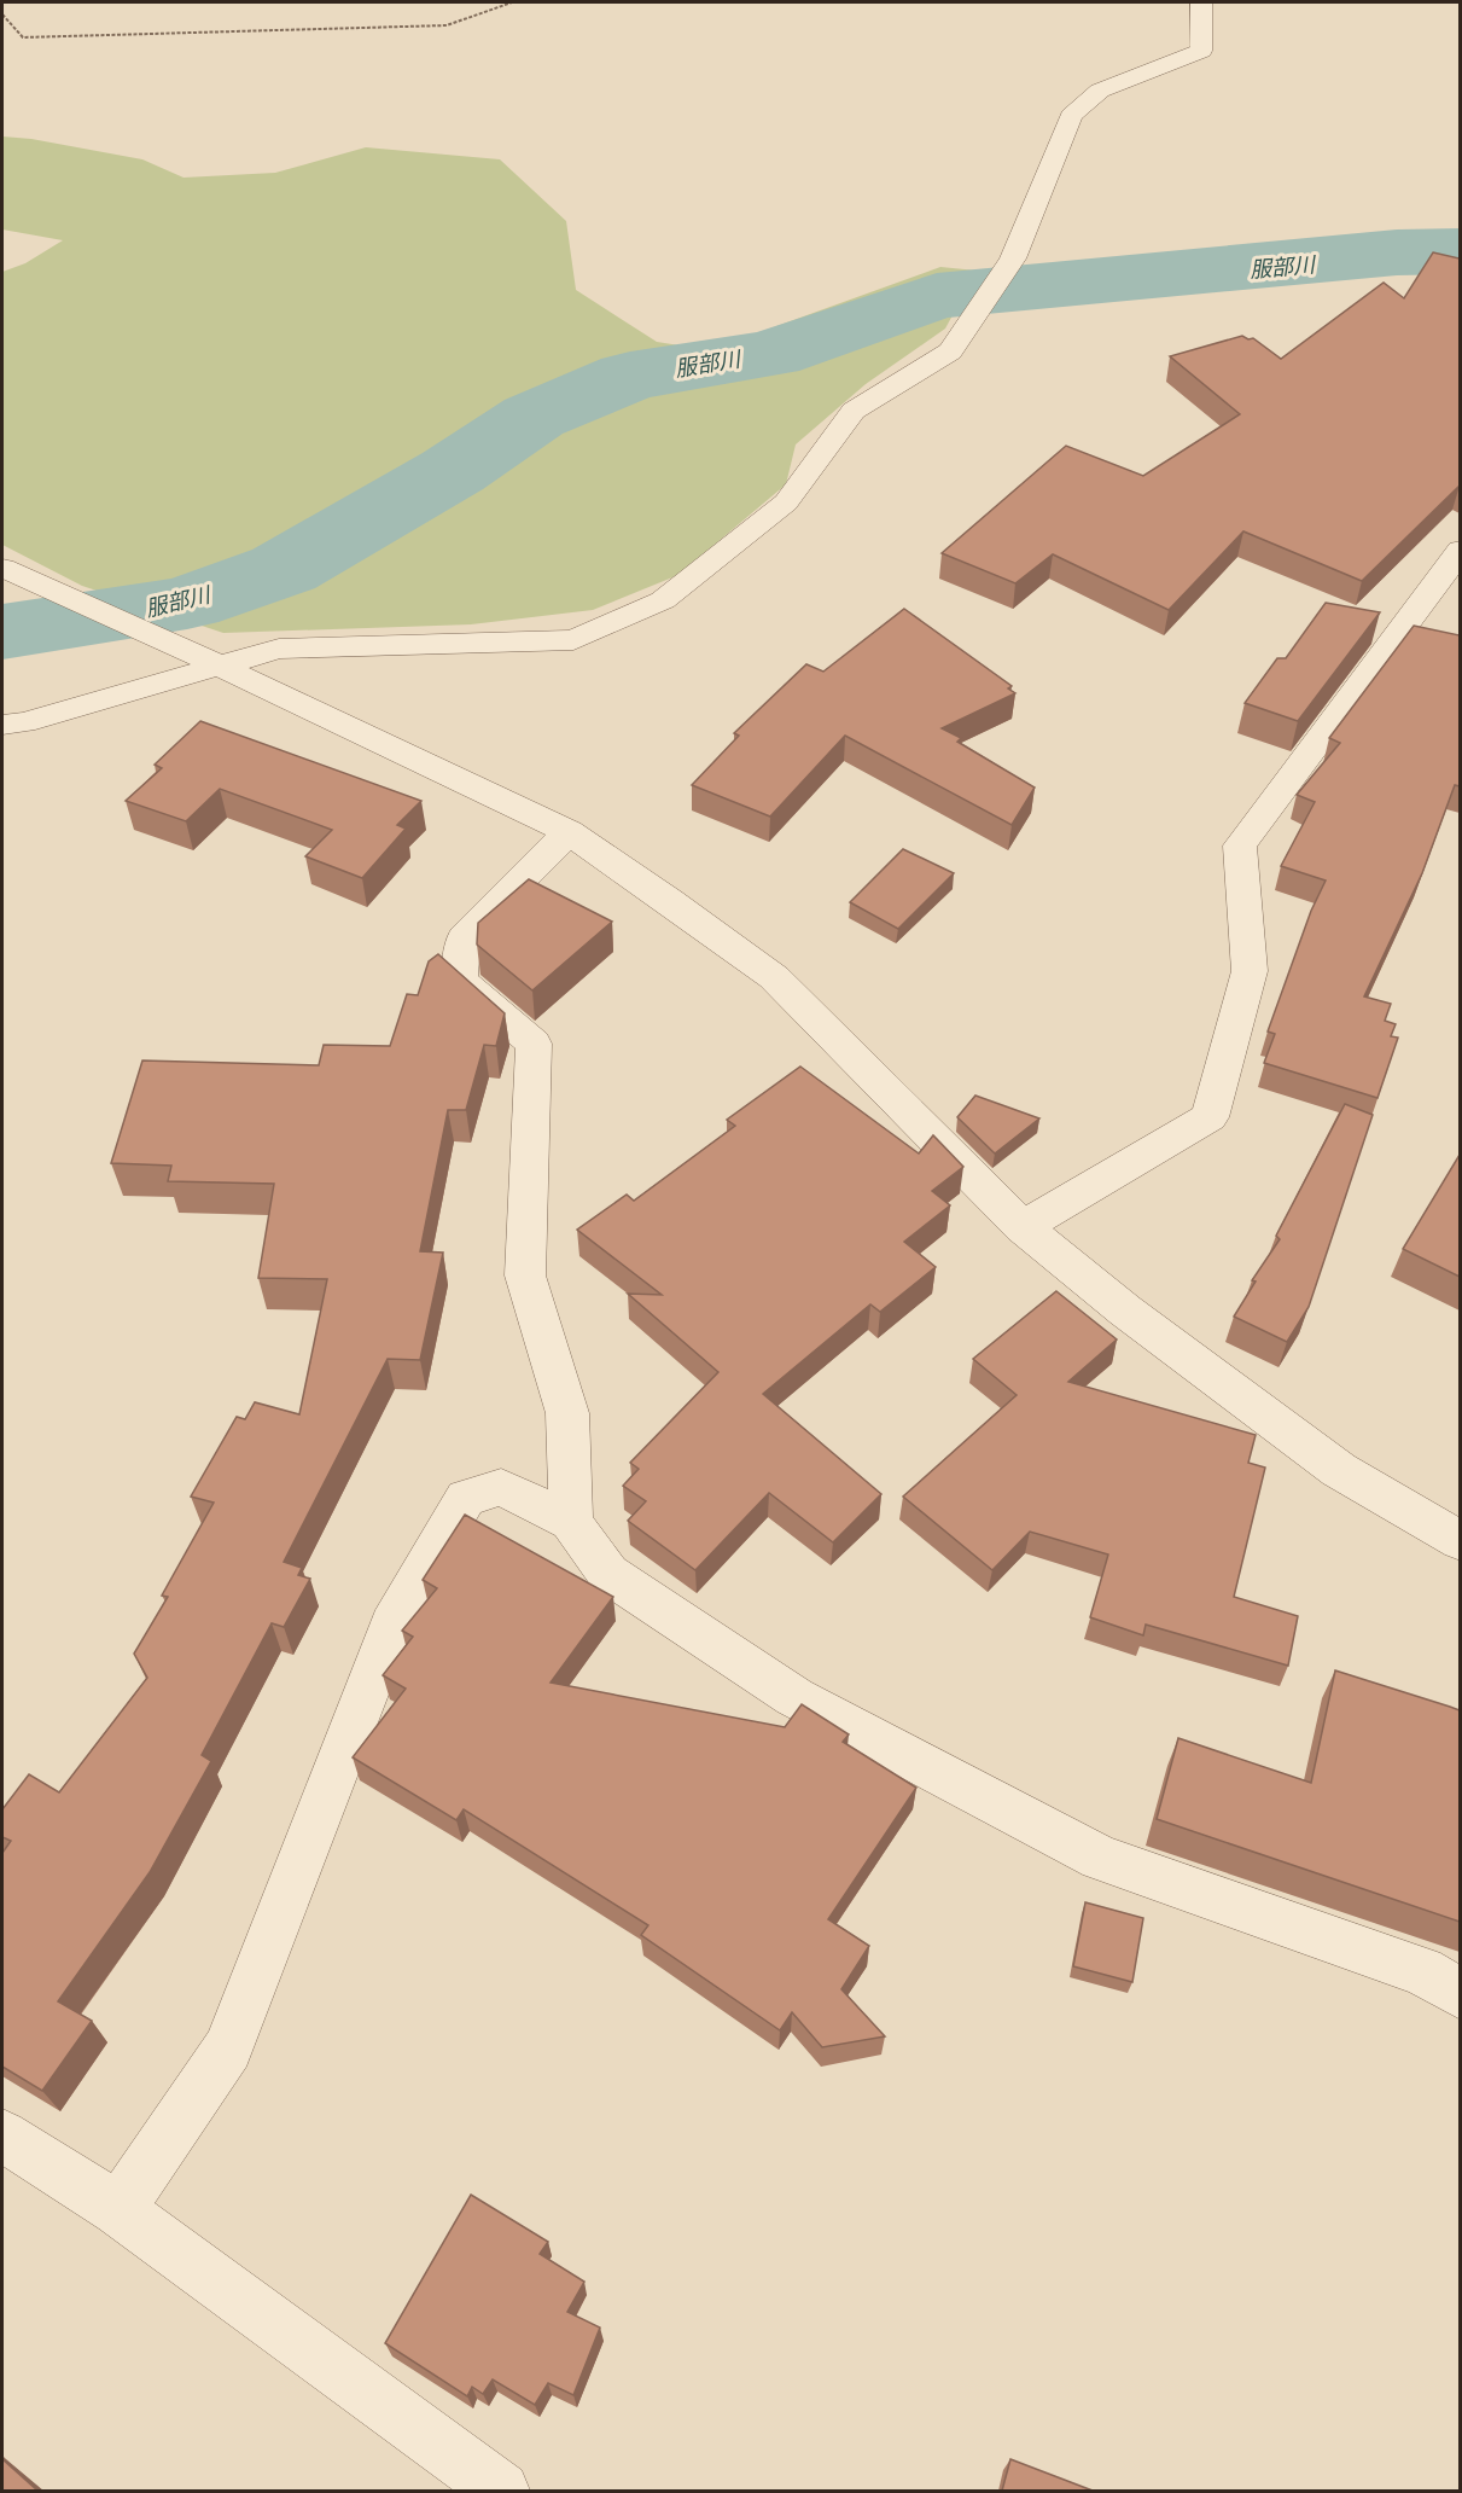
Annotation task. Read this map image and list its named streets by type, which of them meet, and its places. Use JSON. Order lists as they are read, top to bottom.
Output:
{
  "water": ["服部川"]
}
